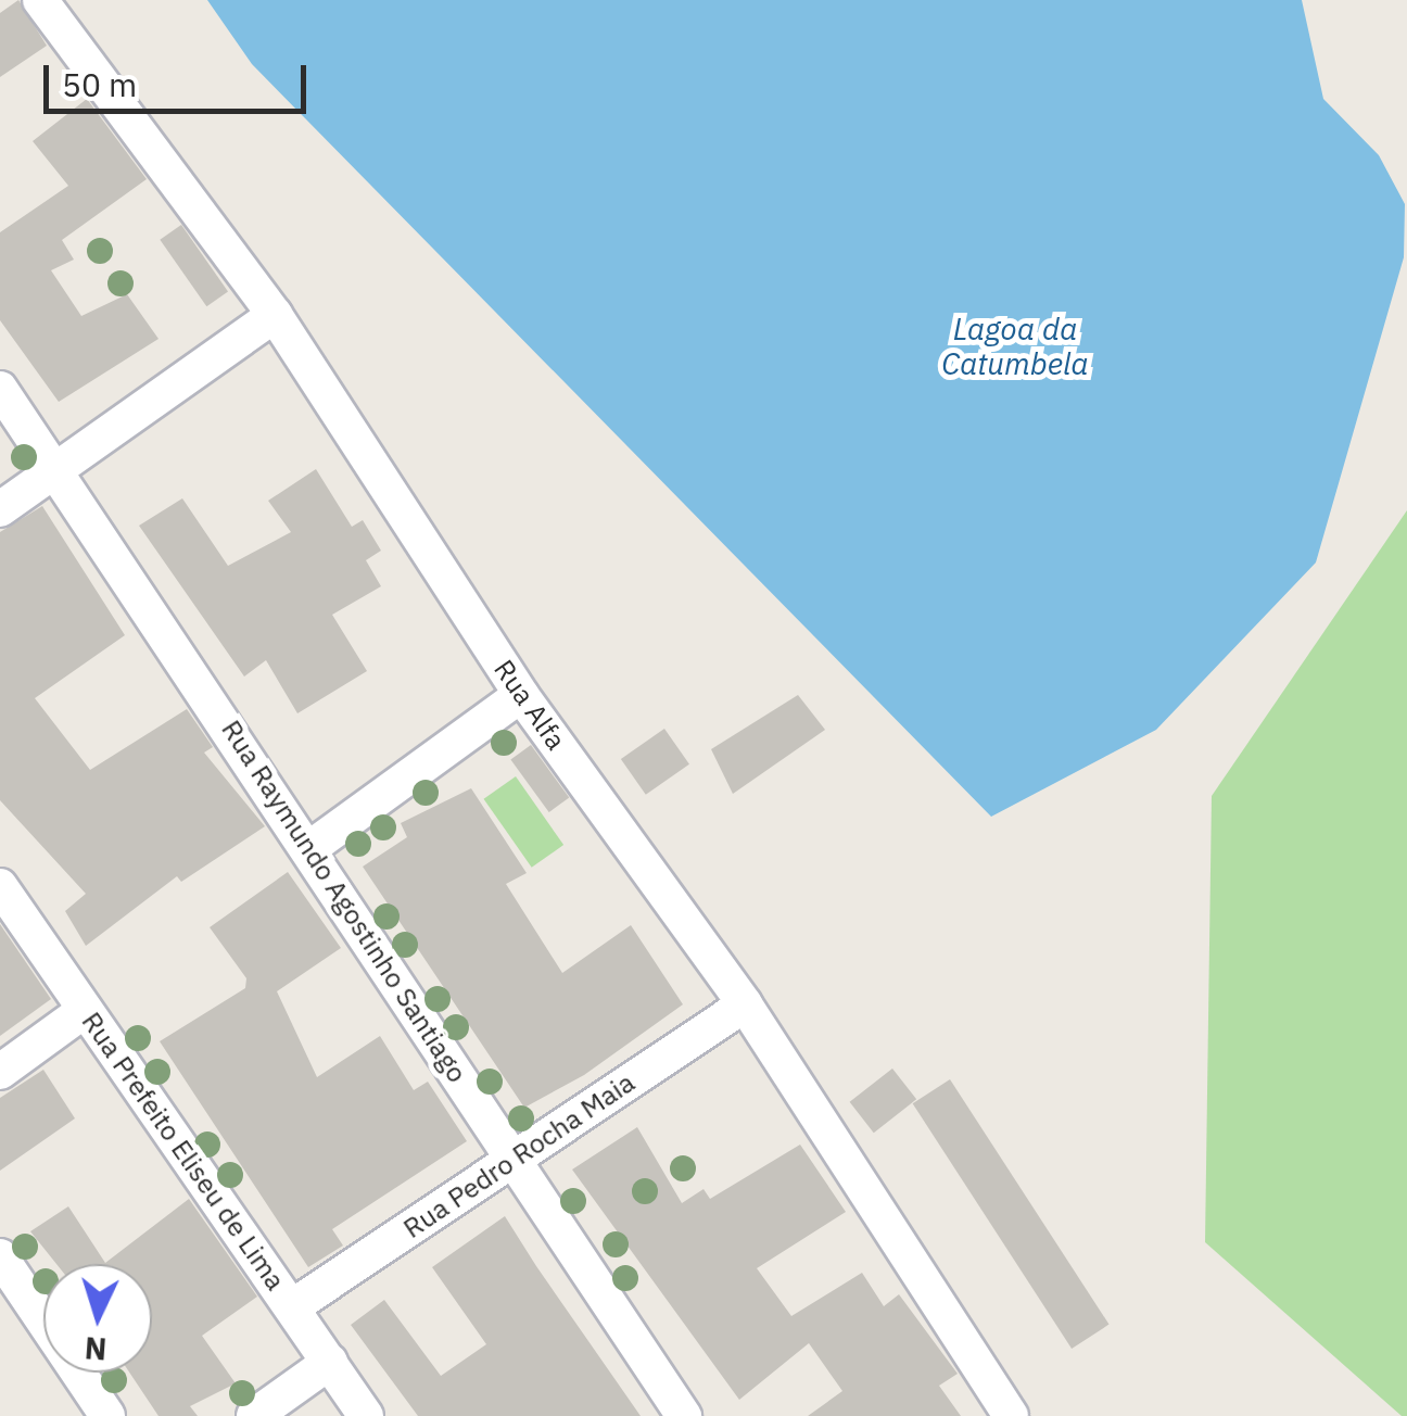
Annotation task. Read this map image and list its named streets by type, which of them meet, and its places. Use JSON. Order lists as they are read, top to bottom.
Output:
{
  "streets": {
    "street": [
      "Rua Alfa",
      "Rua Raymundo Agostinho Santiago",
      "Rua Prefeito Eliseu de Lima",
      "Rua Pedro Rocha Maia"
    ]
  },
  "crossings": [
    ["Rua Alfa", "Rua Pedro Rocha Maia"],
    ["Rua Raymundo Agostinho Santiago", "Rua Pedro Rocha Maia"],
    ["Rua Prefeito Eliseu de Lima", "Rua Pedro Rocha Maia"]
  ],
  "water": ["Lagoa da Catumbela"],
  "scale_bar": "50 m",
  "north": "bottom"
}
